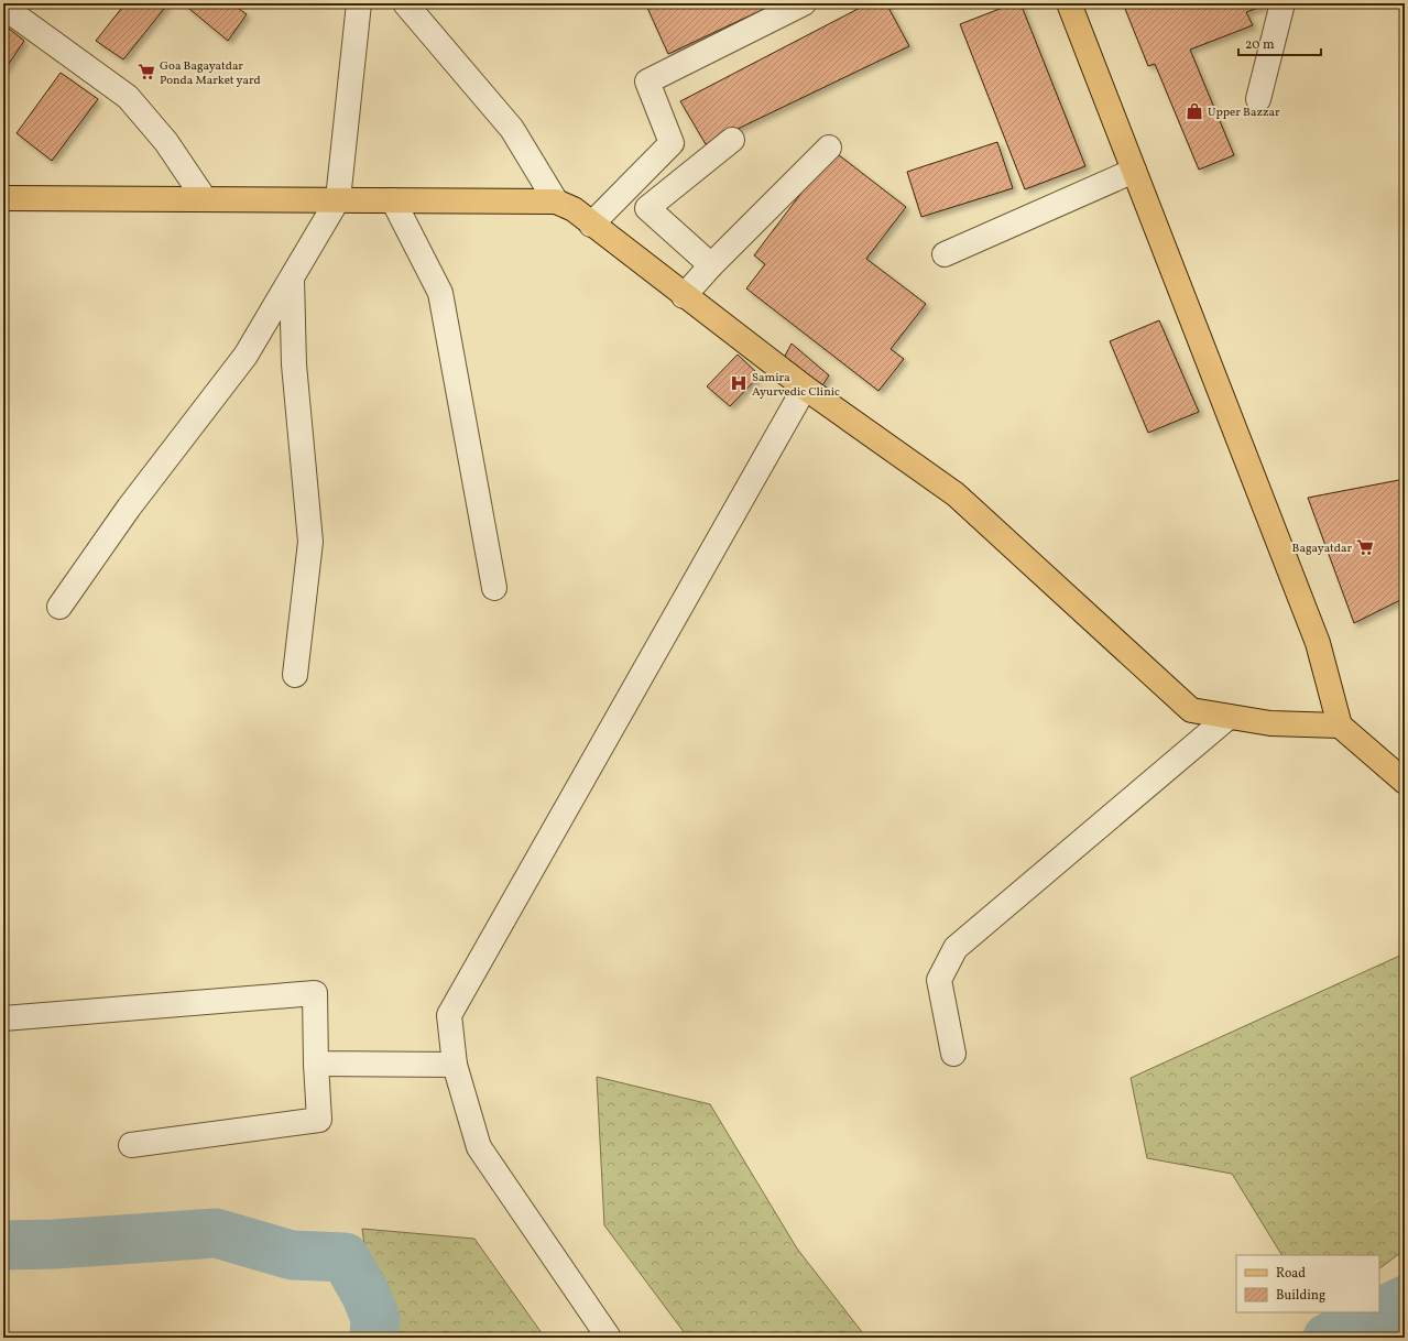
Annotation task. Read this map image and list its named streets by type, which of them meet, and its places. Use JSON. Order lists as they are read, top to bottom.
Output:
{
  "places": {
    "supermarket": ["Goa Bagayatdar Ponda Market yard", "Bagayatdar"],
    "shop": ["Upper Bazzar"],
    "hospital": ["Samira Ayurvedic Clinic"]
  },
  "legend": ["Road", "Building"],
  "scale_bar": "20 m"
}
